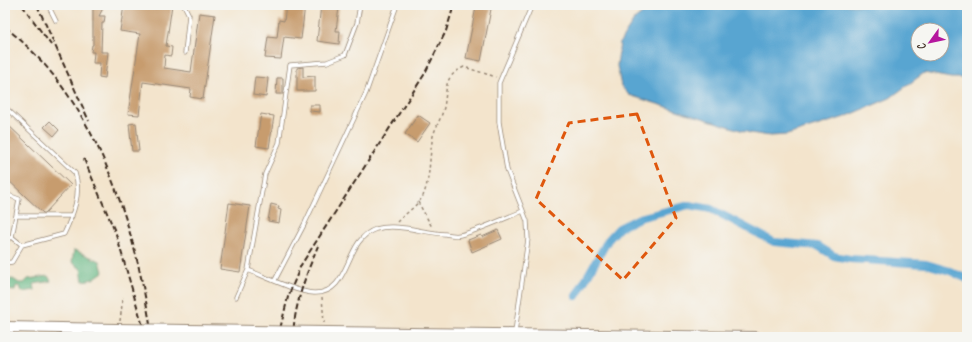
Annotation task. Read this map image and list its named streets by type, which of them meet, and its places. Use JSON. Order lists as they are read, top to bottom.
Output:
{
  "north": "bottom left"
}
